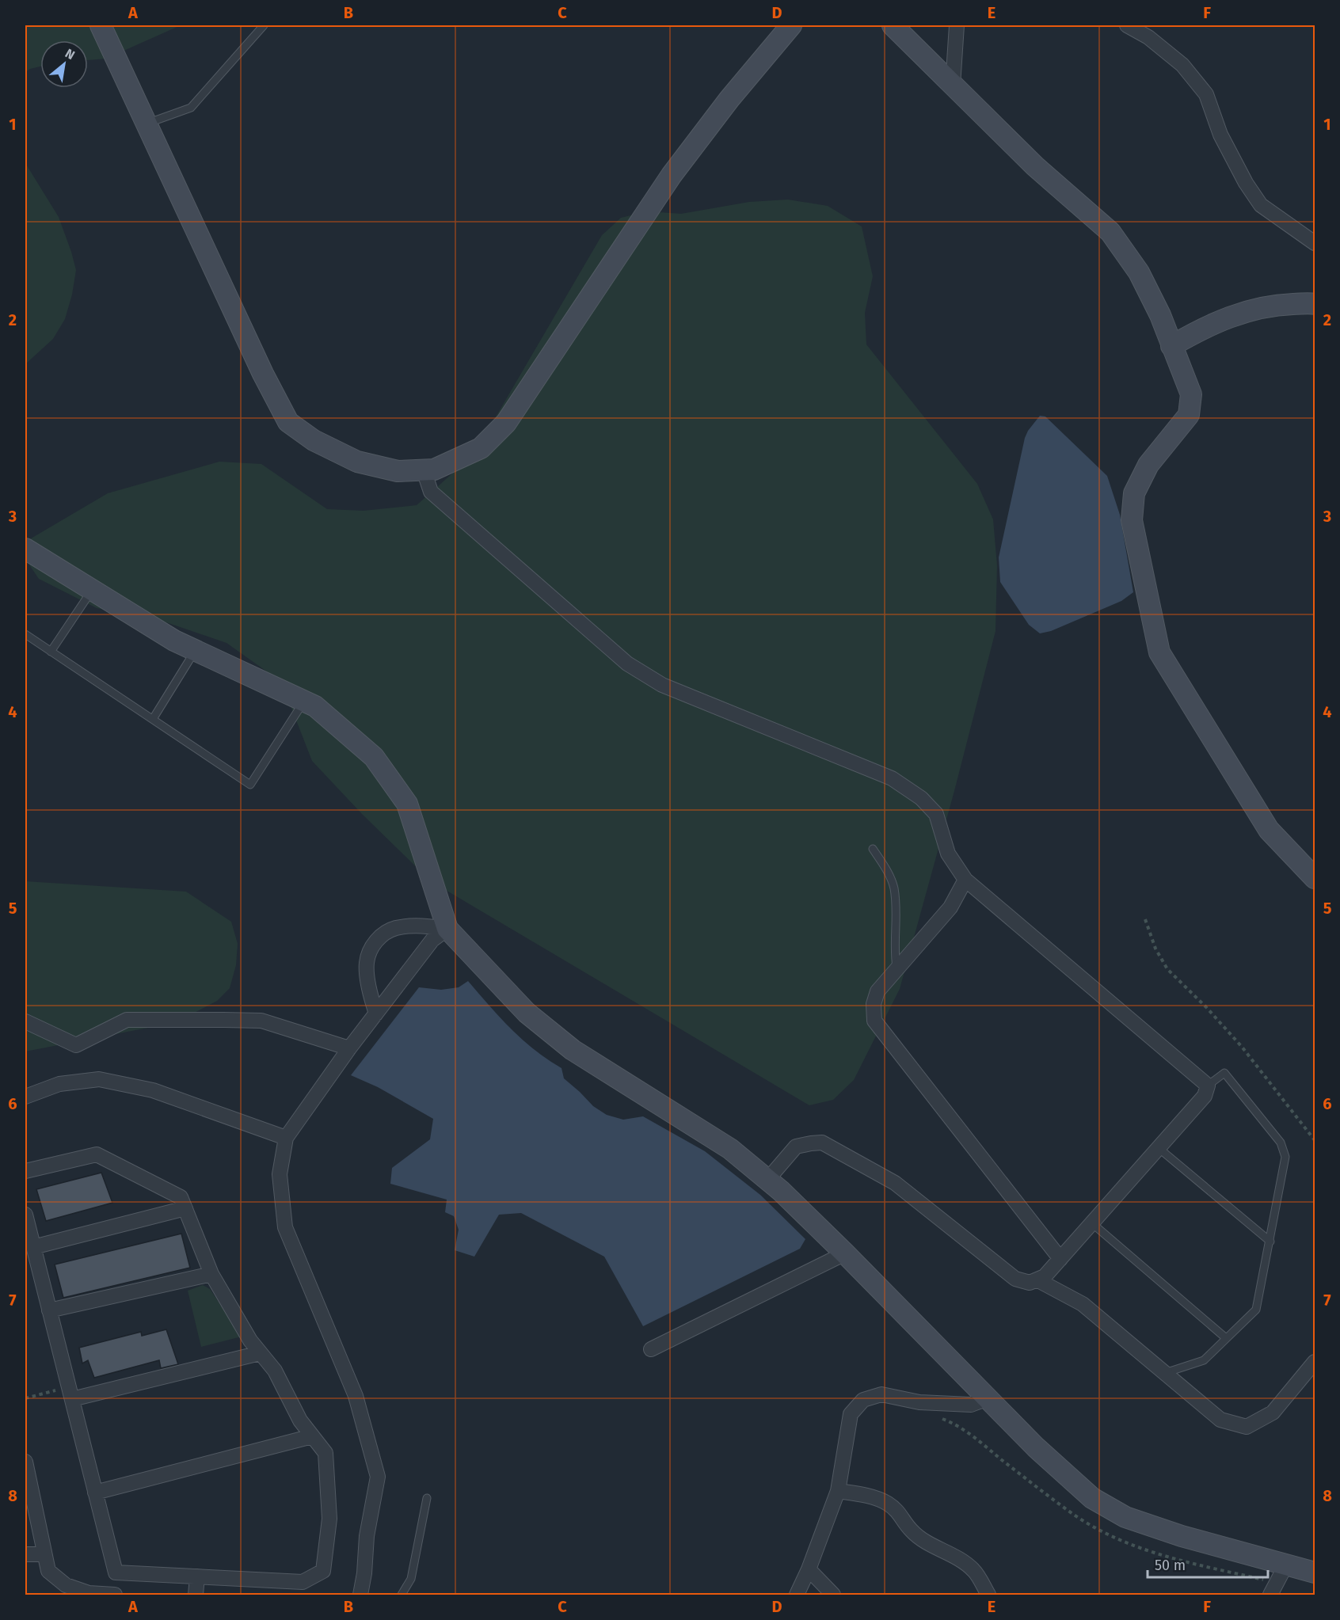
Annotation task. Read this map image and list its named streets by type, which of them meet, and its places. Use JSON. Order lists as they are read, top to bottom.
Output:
{
  "scale_bar": "50 m",
  "north": "top right",
  "grid": {
    "columns": [
      "A",
      "B",
      "C",
      "D",
      "E",
      "F"
    ],
    "rows": [
      "1",
      "2",
      "3",
      "4",
      "5",
      "6",
      "7",
      "8"
    ]
  }
}
